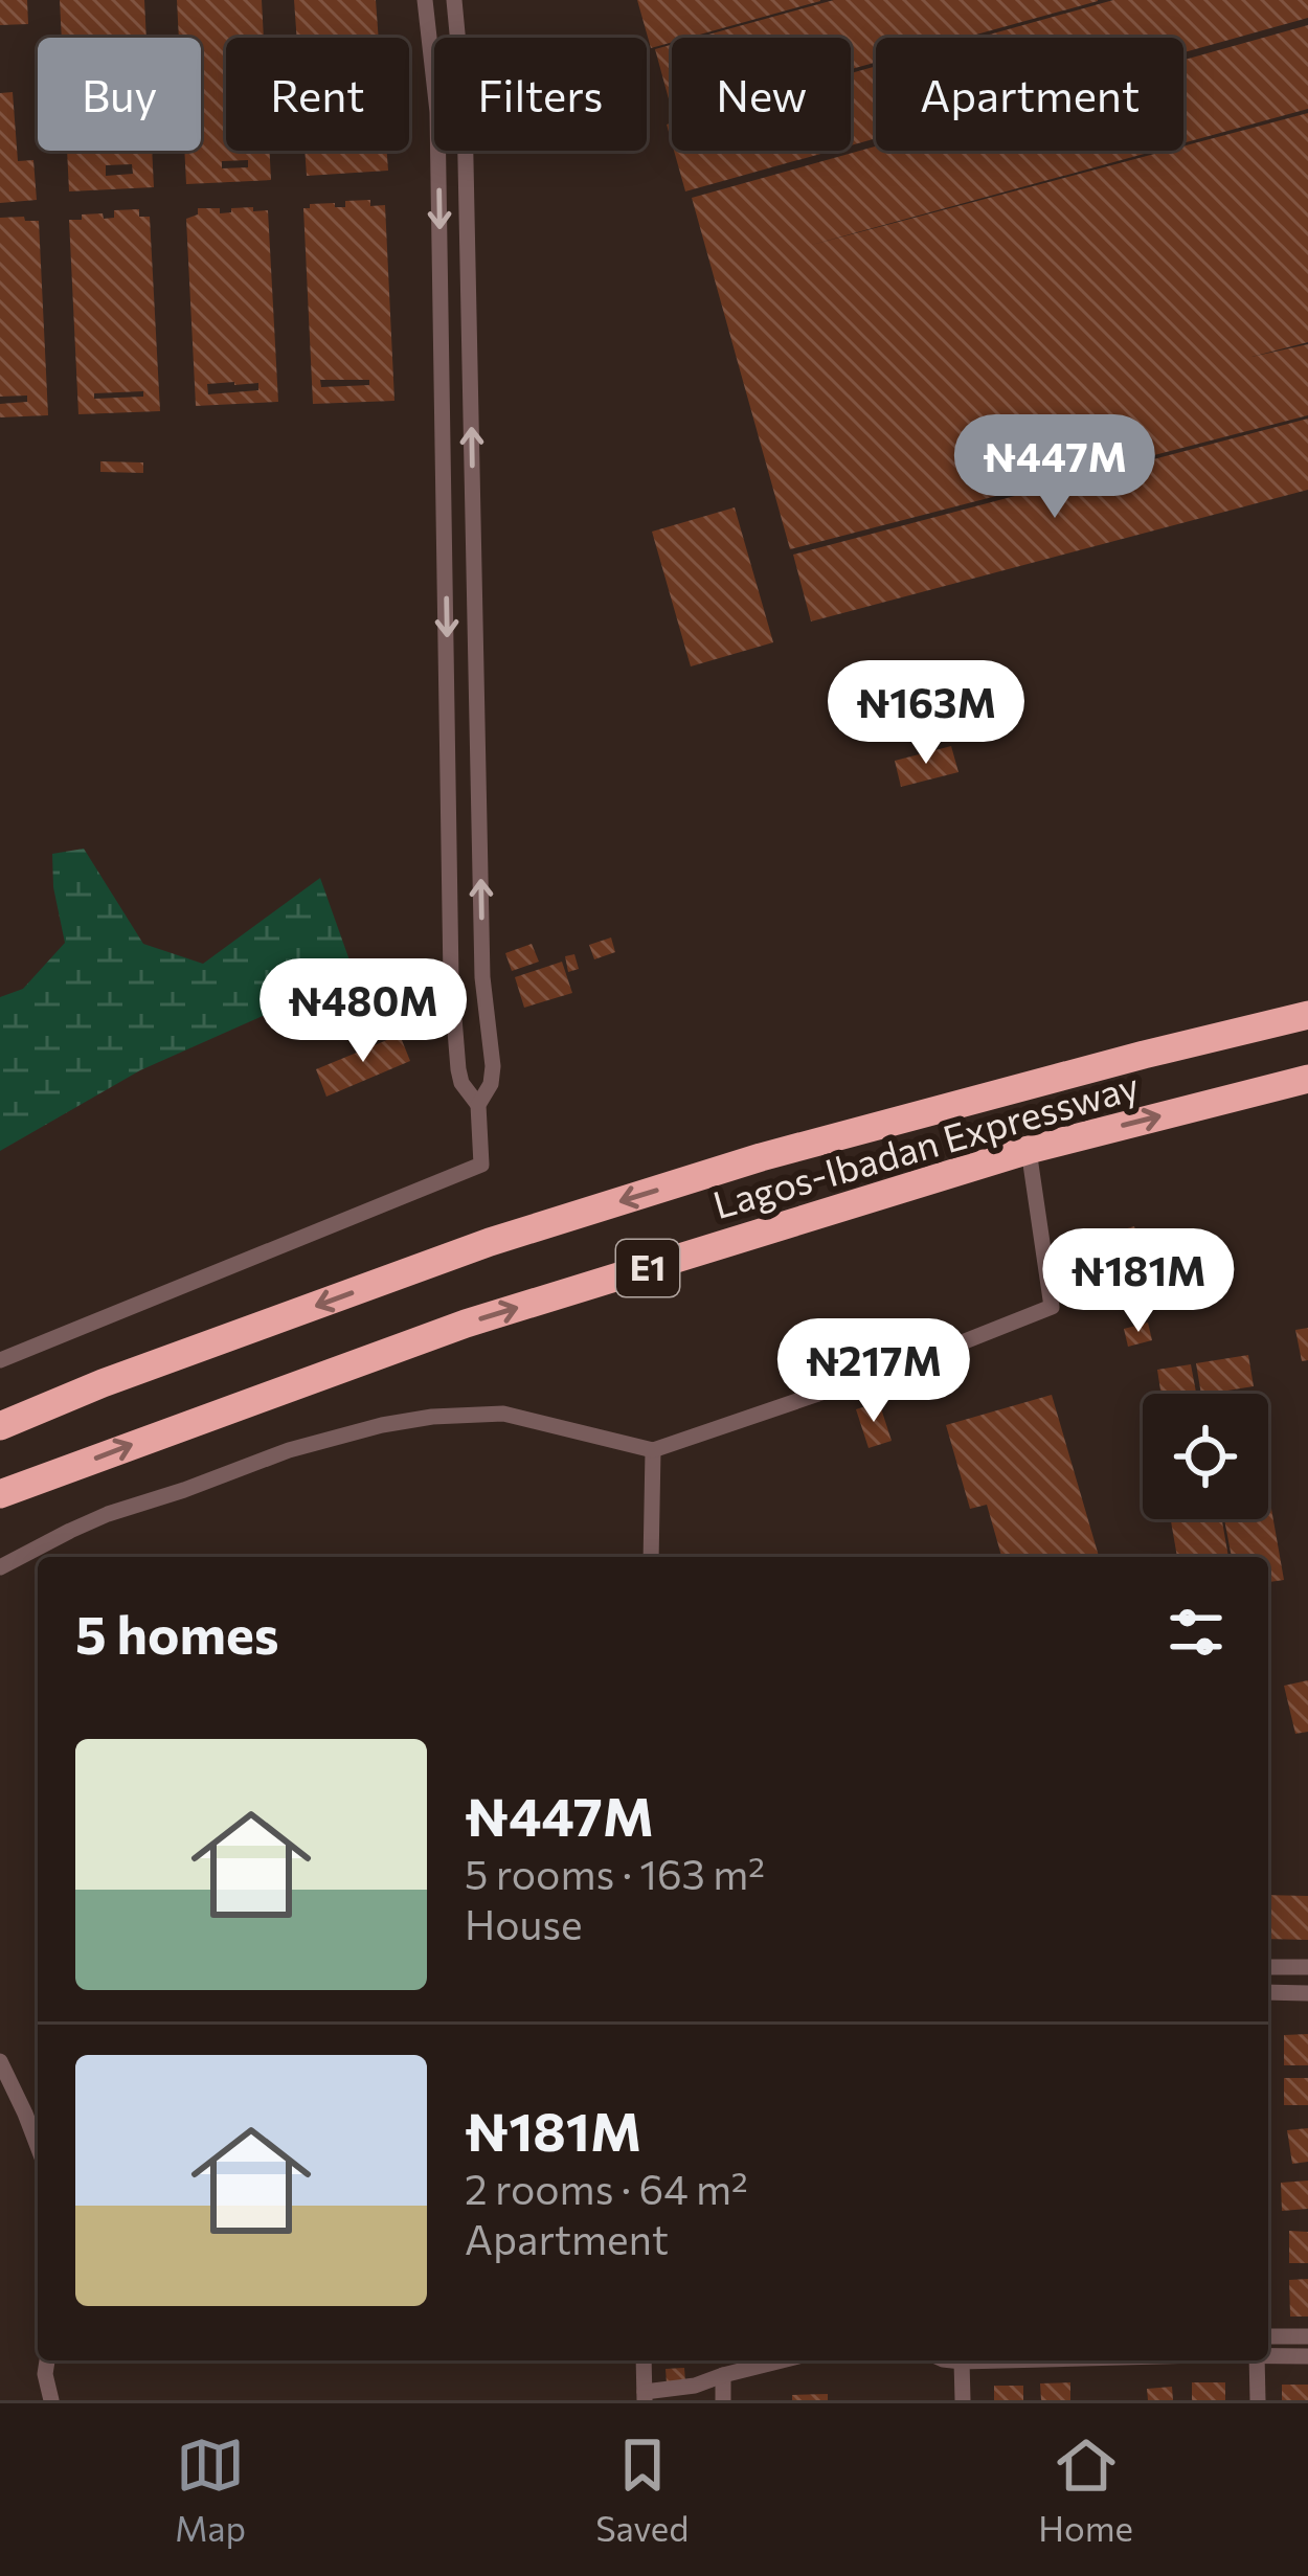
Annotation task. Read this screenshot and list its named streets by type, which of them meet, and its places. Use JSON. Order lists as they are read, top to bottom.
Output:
{
  "streets": {
    "highway": ["Lagos-Ibadan Expressway", "E1"]
  },
  "page": {
    "chip": [
      "Buy",
      "Rent",
      "Filters",
      "New",
      "Apartment"
    ],
    "price": [
      "₦447M",
      "₦163M",
      "₦480M",
      "₦181M",
      "₦217M"
    ],
    "heading": "5 homes",
    "list": [
      {
        "name": "₦447M",
        "note": "5 rooms · 163 m² · House"
      },
      {
        "name": "₦181M",
        "note": "2 rooms · 64 m² · Apartment"
      }
    ],
    "tabs": ["Map", "Saved", "Home"]
  }
}
